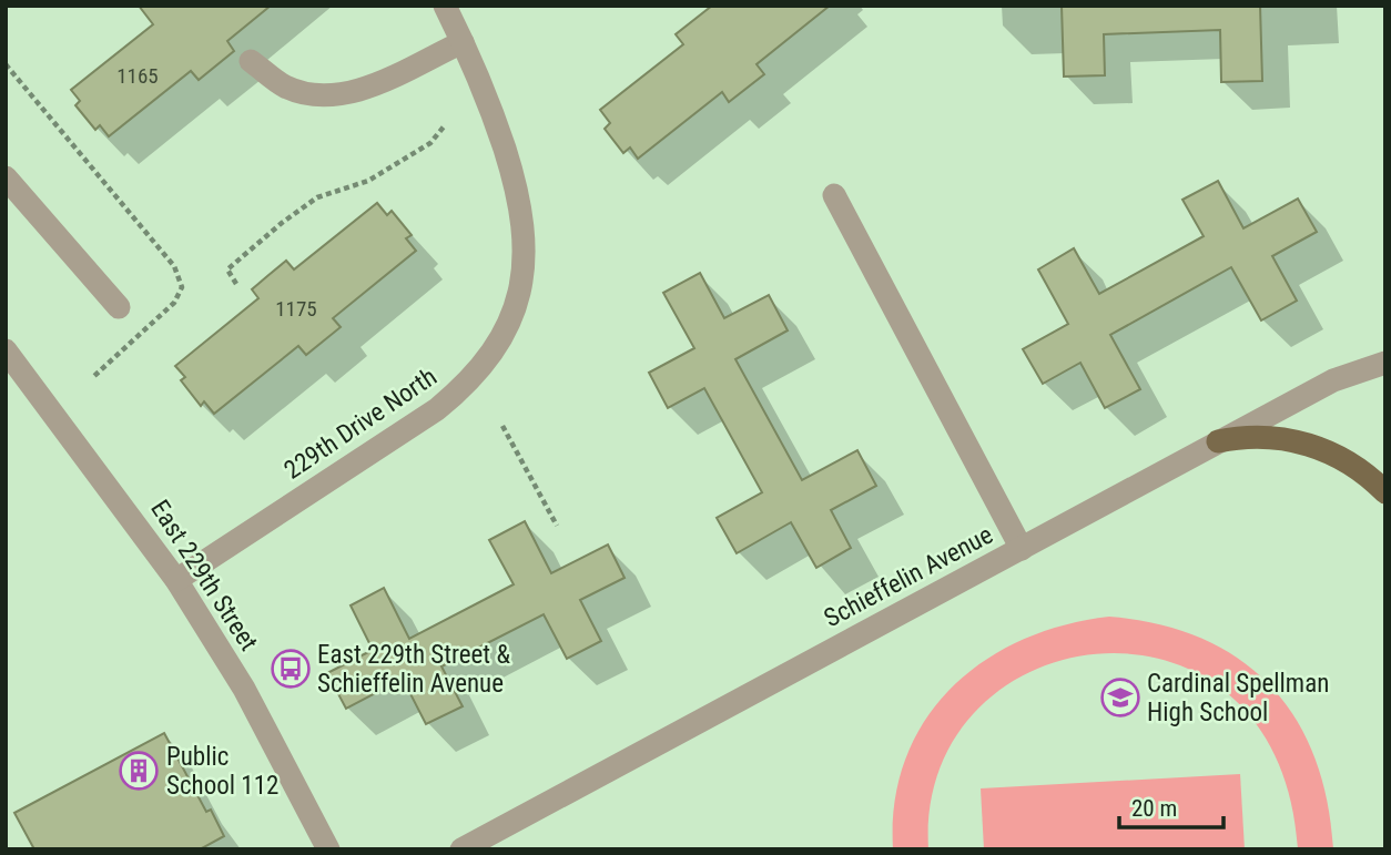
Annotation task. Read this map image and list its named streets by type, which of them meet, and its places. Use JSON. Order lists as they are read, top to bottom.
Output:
{
  "streets": {
    "street": ["229th Drive North", "East 229th Street", "Schieffelin Avenue"]
  },
  "crossings": [
    ["229th Drive North", "East 229th Street"]
  ],
  "places": {
    "bus stop": ["East 229th Street & Schieffelin Avenue"],
    "school or university": ["Cardinal Spellman High School"],
    "building": ["Public School 112"]
  },
  "house_numbers": ["1165", "1175"],
  "scale_bar": "20 m"
}
